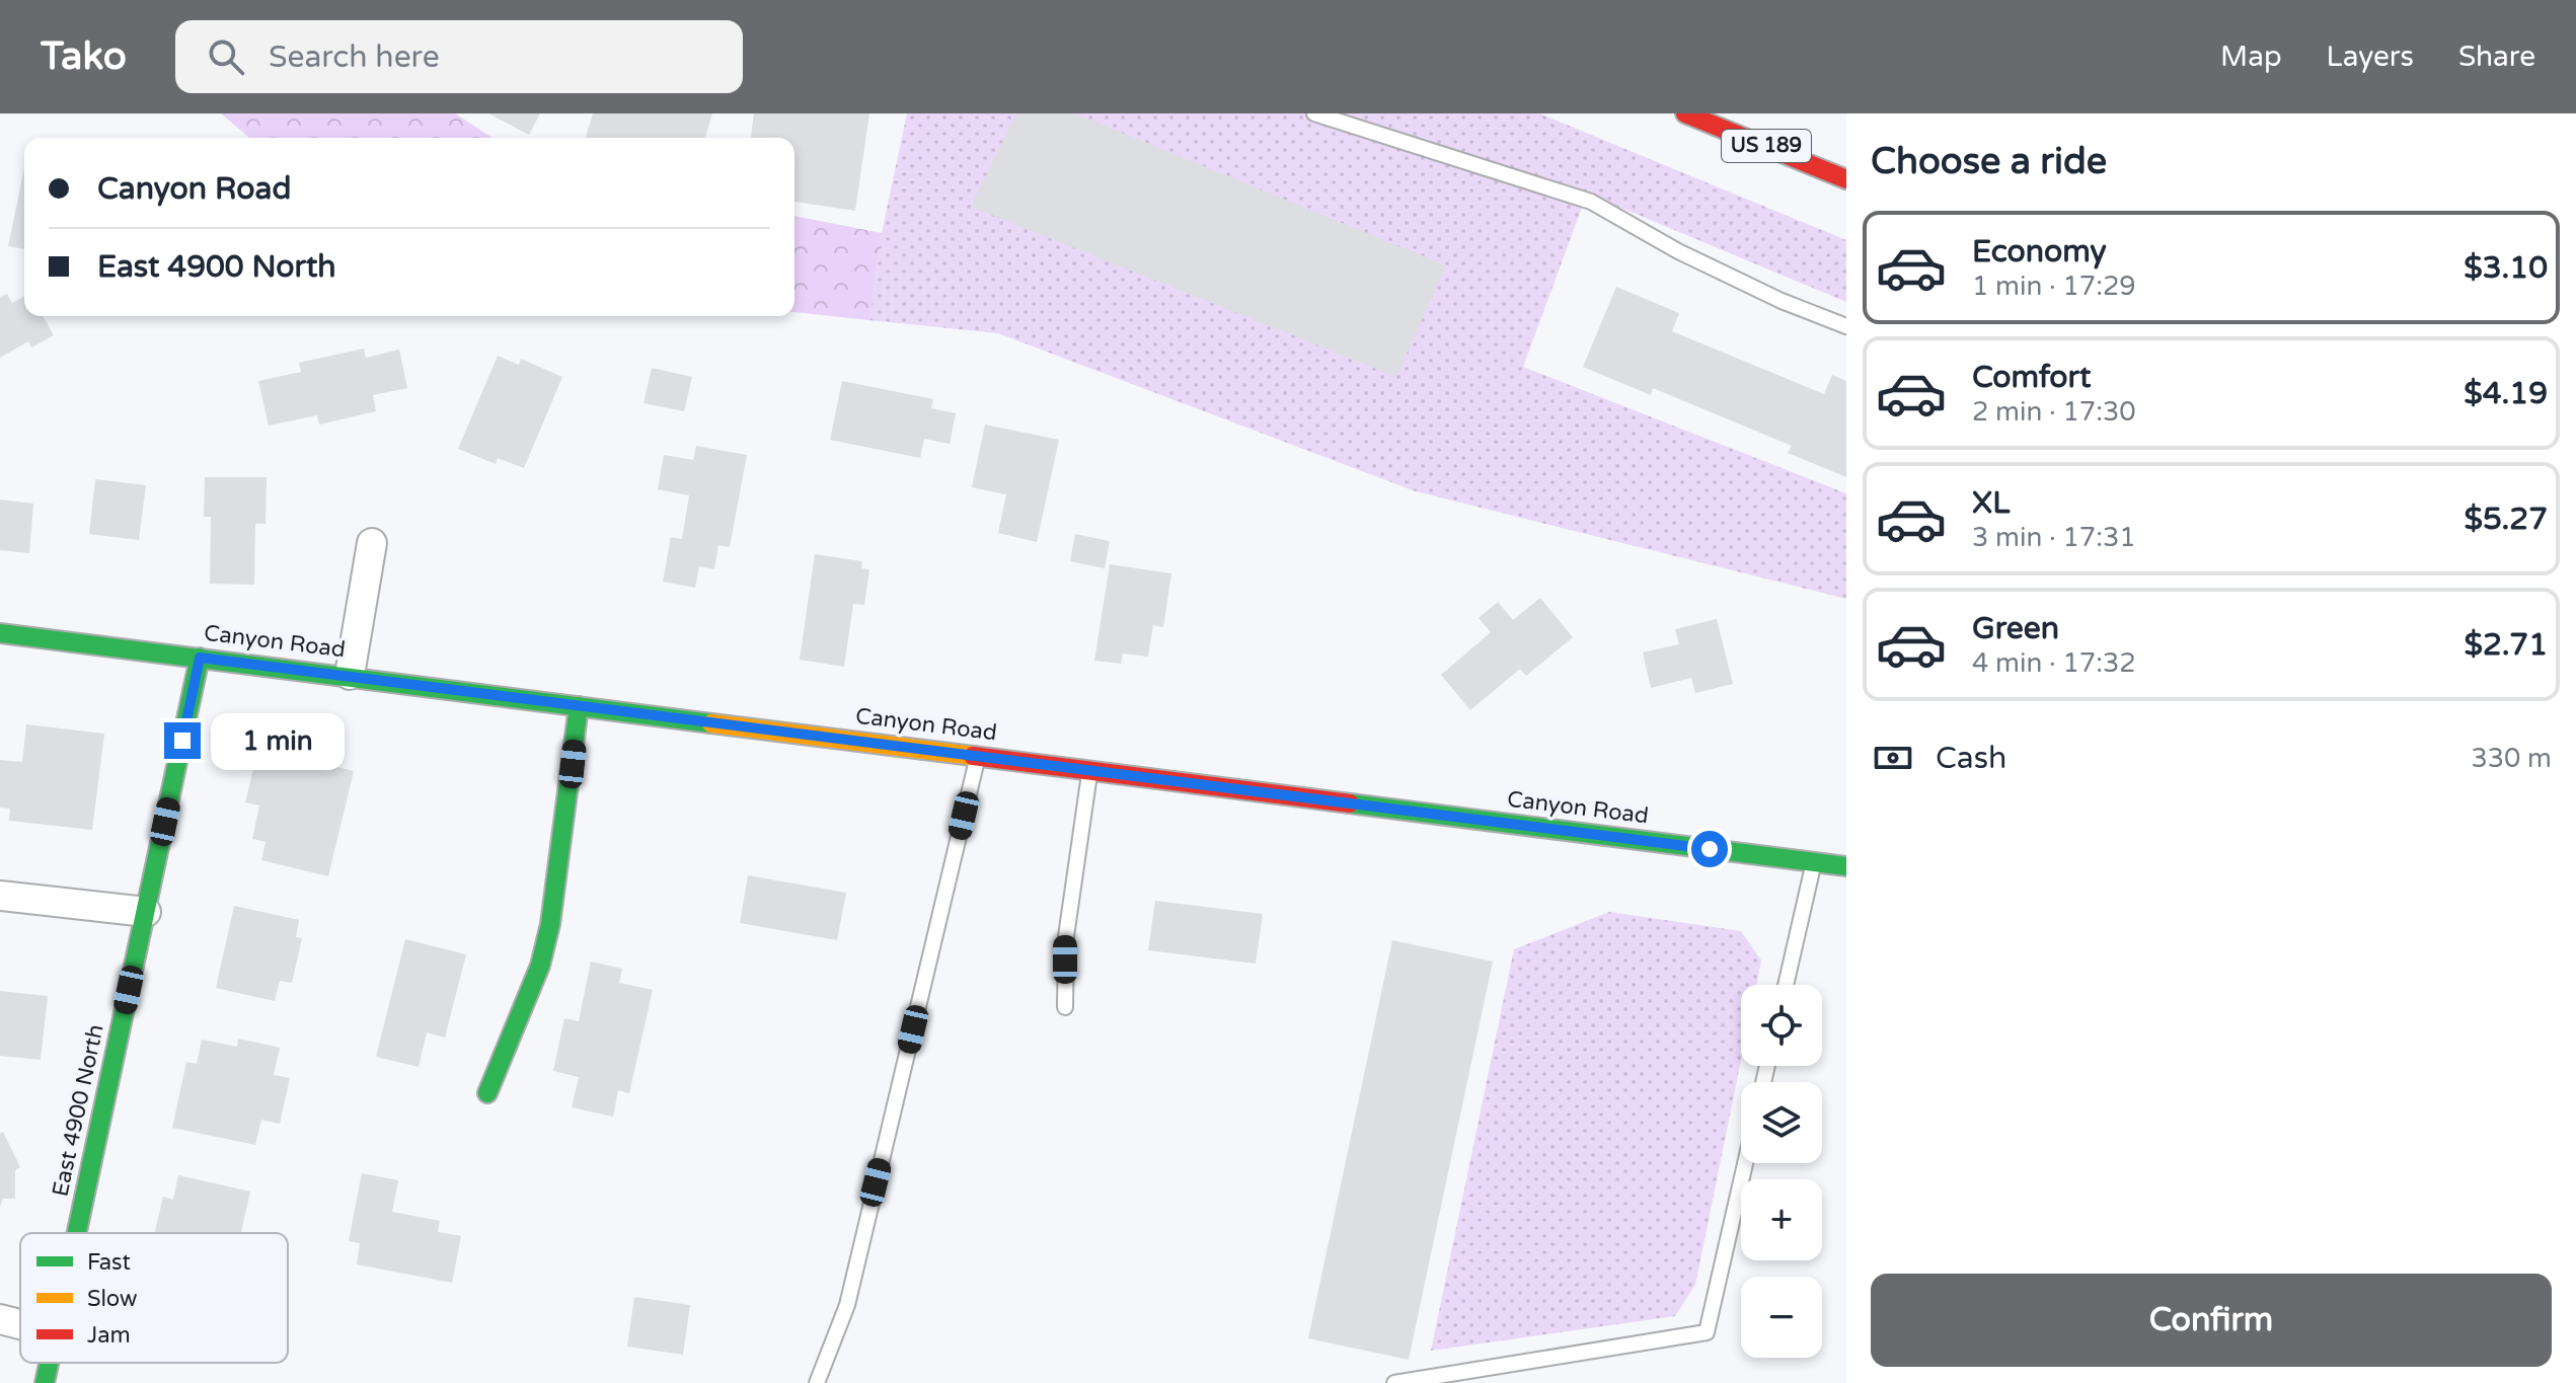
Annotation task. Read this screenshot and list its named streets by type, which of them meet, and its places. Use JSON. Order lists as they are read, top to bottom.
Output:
{
  "streets": {
    "main road": ["US 189", "Canyon Road", "East 4900 North"]
  },
  "crossings": [
    ["Canyon Road", "East 4900 North"]
  ],
  "legend": ["Fast", "Slow", "Jam"],
  "page": {
    "header": "Tako",
    "search": "Search here",
    "nav": ["Map", "Layers", "Share"],
    "heading": "Choose a ride",
    "banner": ["Canyon Road", "East 4900 North"],
    "list": [
      {
        "name": "Economy",
        "note": "1 min · 17:29",
        "value": "$3.10"
      },
      {
        "name": "Comfort",
        "note": "2 min · 17:30",
        "value": "$4.19"
      },
      {
        "name": "XL",
        "note": "3 min · 17:31",
        "value": "$5.27"
      },
      {
        "name": "Green",
        "note": "4 min · 17:32",
        "value": "$2.71"
      }
    ],
    "bubble": "1 min",
    "pay": ["Cash", "330 m"],
    "map_buttons": ["+", "−"],
    "buttons": "Confirm"
  }
}
